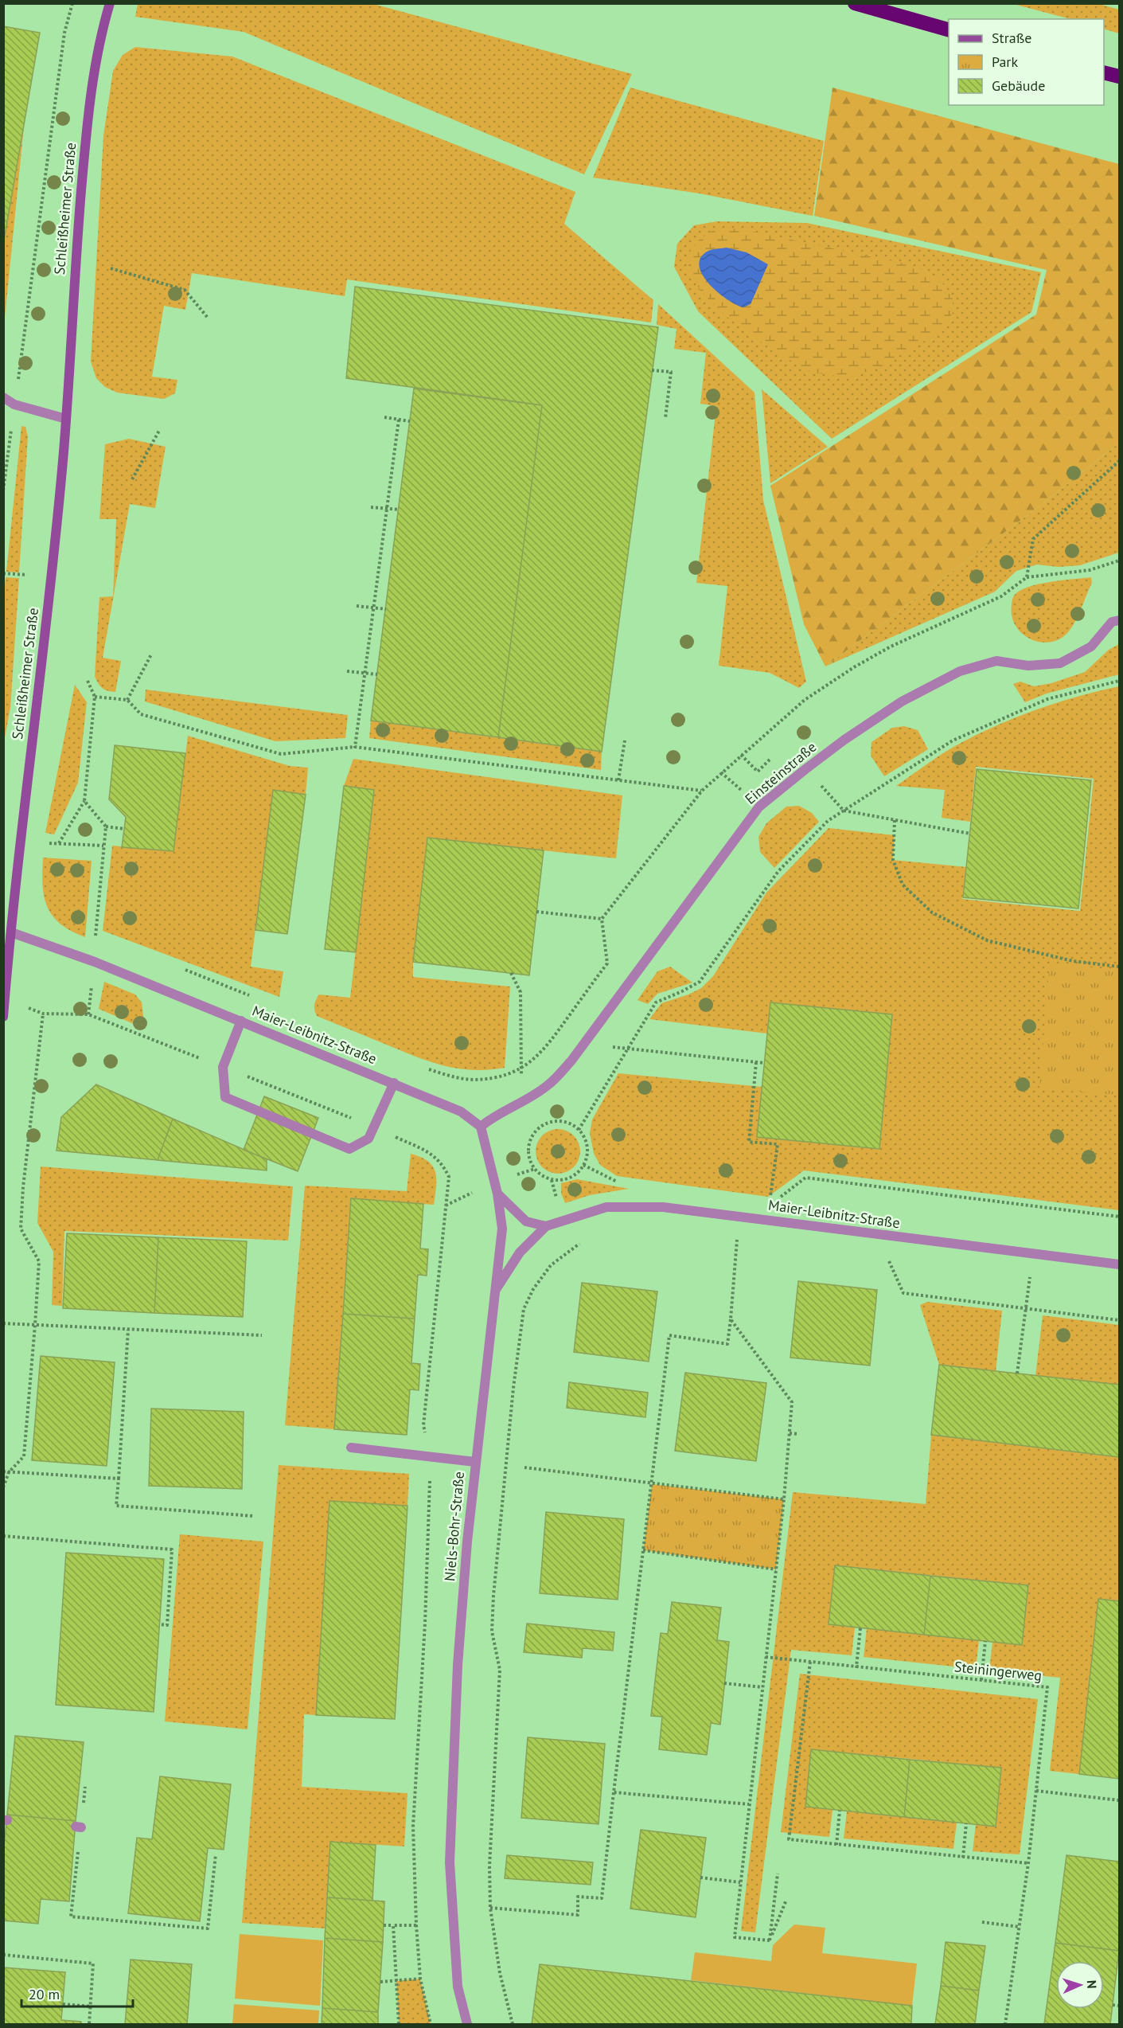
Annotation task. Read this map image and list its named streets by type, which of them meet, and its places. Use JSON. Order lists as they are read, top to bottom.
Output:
{
  "streets": {
    "street": [
      "Schleißheimer Straße",
      "Einsteinstraße",
      "Maier-Leibnitz-Straße",
      "Niels-Bohr-Straße"
    ],
    "path": ["Steiningerweg"]
  },
  "crossings": [
    ["Schleißheimer Straße", "Maier-Leibnitz-Straße"],
    ["Einsteinstraße", "Maier-Leibnitz-Straße"],
    ["Maier-Leibnitz-Straße", "Niels-Bohr-Straße"]
  ],
  "legend": ["Straße", "Park", "Gebäude"],
  "scale_bar": "20 m",
  "north": "right"
}
